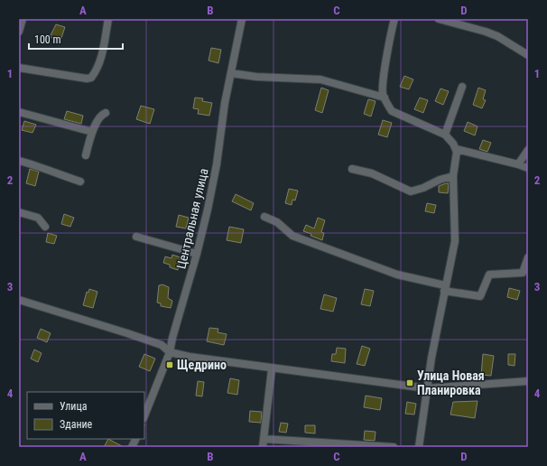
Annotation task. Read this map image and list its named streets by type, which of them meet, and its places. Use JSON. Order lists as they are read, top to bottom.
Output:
{
  "streets": {
    "street": ["Центральная улица"]
  },
  "places": {
    "transit": ["Щедрино", "Улица Новая Планировка"]
  },
  "legend": ["Улица", "Здание"],
  "scale_bar": "100 m",
  "grid": {
    "columns": [
      "A",
      "B",
      "C",
      "D"
    ],
    "rows": [
      "1",
      "2",
      "3",
      "4"
    ]
  }
}
